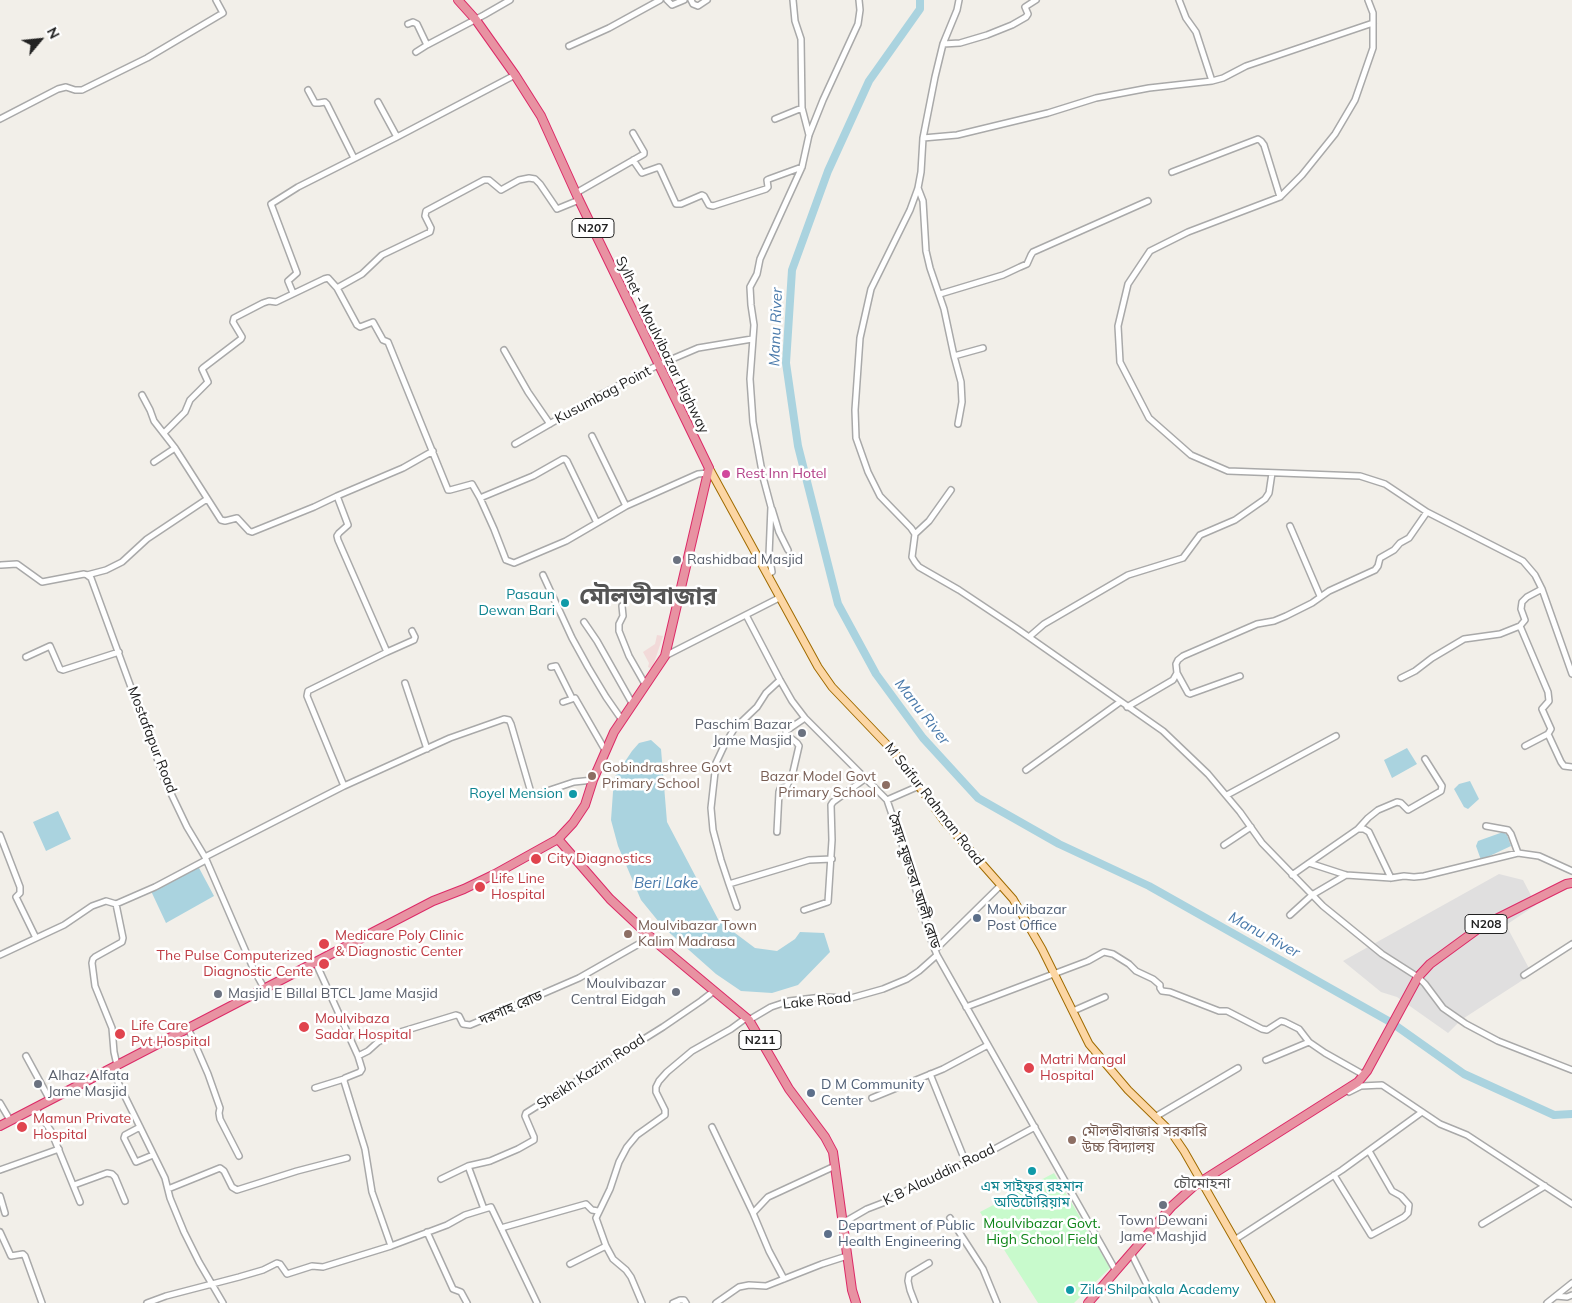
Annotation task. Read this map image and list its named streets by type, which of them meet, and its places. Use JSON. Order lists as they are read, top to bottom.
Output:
{
  "streets": {
    "highway": [
      "N207",
      "Sylhet - Moulvibazar Highway",
      "N208",
      "N211"
    ],
    "main road": ["M Saifur Rahman Road"],
    "street": [
      "Kusumbag Point",
      "Mostafapur Road",
      "সৈয়দ মুজতবা আলী রোড",
      "Lake Road",
      "দরগাহ রোড",
      "Sheikh Kazim Road",
      "K B Alauddin Road"
    ]
  },
  "crossings": [
    ["Sylhet - Moulvibazar Highway", "Kusumbag Point"],
    ["Sylhet - Moulvibazar Highway", "M Saifur Rahman Road"],
    ["M Saifur Rahman Road", "N208"],
    ["M Saifur Rahman Road", "Lake Road"],
    ["সৈয়দ মুজতবা আলী রোড", "N208"],
    ["সৈয়দ মুজতবা আলী রোড", "Lake Road"],
    ["সৈয়দ মুজতবা আলী রোড", "K B Alauddin Road"],
    ["Lake Road", "N211"],
    ["দরগাহ রোড", "N211"],
    ["N211", "Sheikh Kazim Road"],
    ["N211", "K B Alauddin Road"]
  ],
  "districts": ["মৌলভীবাজার", "চৌমোহনা"],
  "water": ["Manu River", "Beri Lake"],
  "parks": ["Moulvibazar Govt. High School Field"],
  "places": [
    "Rest Inn Hotel",
    "Rashidbad Masjid",
    "Pasaun Dewan Bari",
    "Paschim Bazar Jame Masjid",
    "Gobindrashree Govt Primary School",
    "Bazar Model Govt Primary School",
    "Royel Mension",
    "City Diagnostics",
    "Life Line Hospital",
    "Moulvibazar Post Office",
    "Moulvibazar Town Kalim Madrasa",
    "Medicare Poly Clinic & Diagnostic Center",
    "The Pulse Computerized Diagnostic Cente",
    "Moulvibazar Central Eidgah",
    "Masjid E Billal BTCL Jame Masjid",
    "Moulvibaza Sadar Hospital",
    "Life Care Pvt Hospital",
    "Matri Mangal Hospital",
    "Alhaz Alfata Jame Masjid",
    "D M Community Center",
    "Mamun Private Hospital",
    "মৌলভীবাজার সরকারি উচ্চ বিদ্যালয়",
    "এম সাইফুর রহমান অডিটোরিয়াম",
    "Town Dewani Jame Mashjid",
    "Department of Public Health Engineering",
    "Zila Shilpakala Academy"
  ],
  "north": "top right"
}
